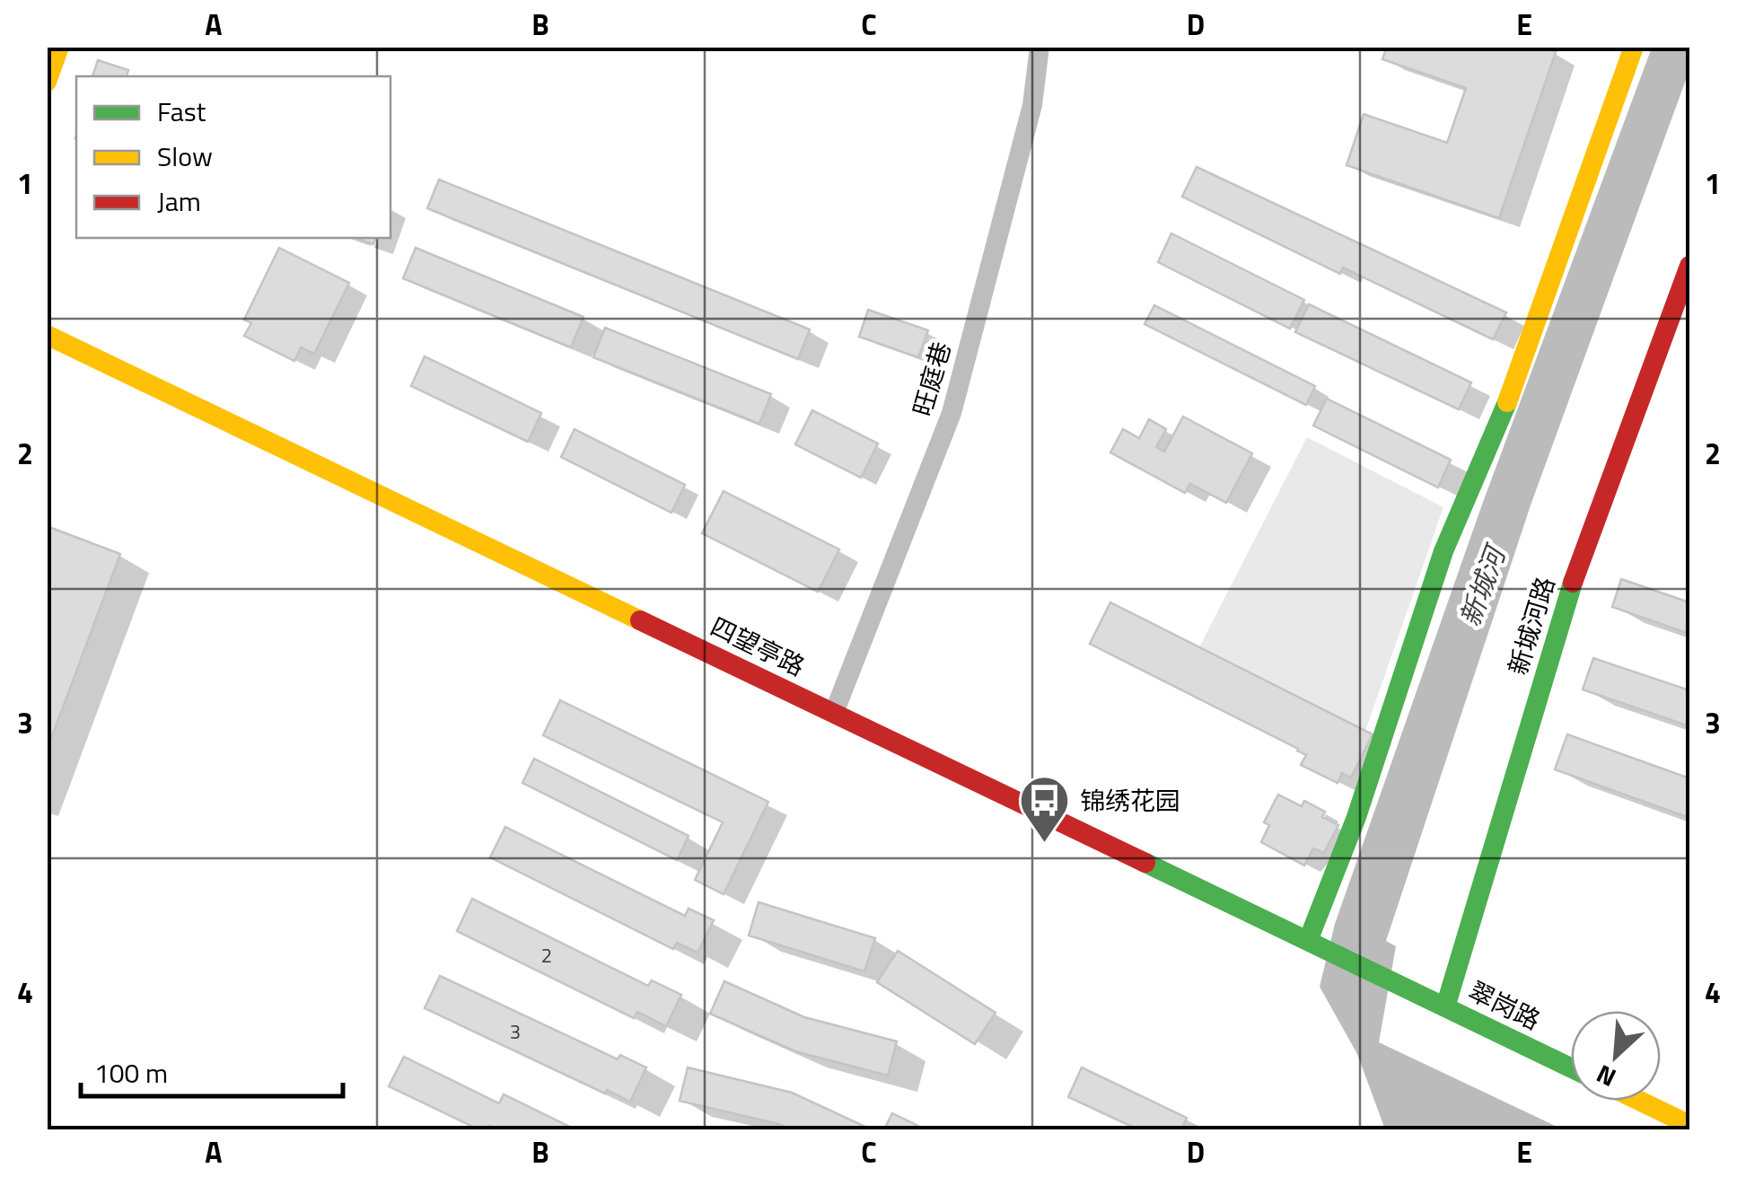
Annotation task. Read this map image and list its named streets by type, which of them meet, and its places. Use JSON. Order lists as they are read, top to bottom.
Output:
{
  "streets": {
    "street": [
      "旺庭巷",
      "新城河路",
      "四望亭路",
      "翠岗路"
    ]
  },
  "crossings": [
    ["旺庭巷", "四望亭路"],
    ["新城河路", "四望亭路"],
    ["新城河路", "翠岗路"],
    ["四望亭路", "翠岗路"]
  ],
  "water": ["新城河"],
  "places": {
    "bus stop": ["锦绣花园"]
  },
  "house_numbers": ["2", "3"],
  "legend": ["Fast", "Slow", "Jam"],
  "scale_bar": "100 m",
  "north": "bottom left",
  "grid": {
    "columns": [
      "A",
      "B",
      "C",
      "D",
      "E"
    ],
    "rows": [
      "1",
      "2",
      "3",
      "4"
    ]
  }
}
